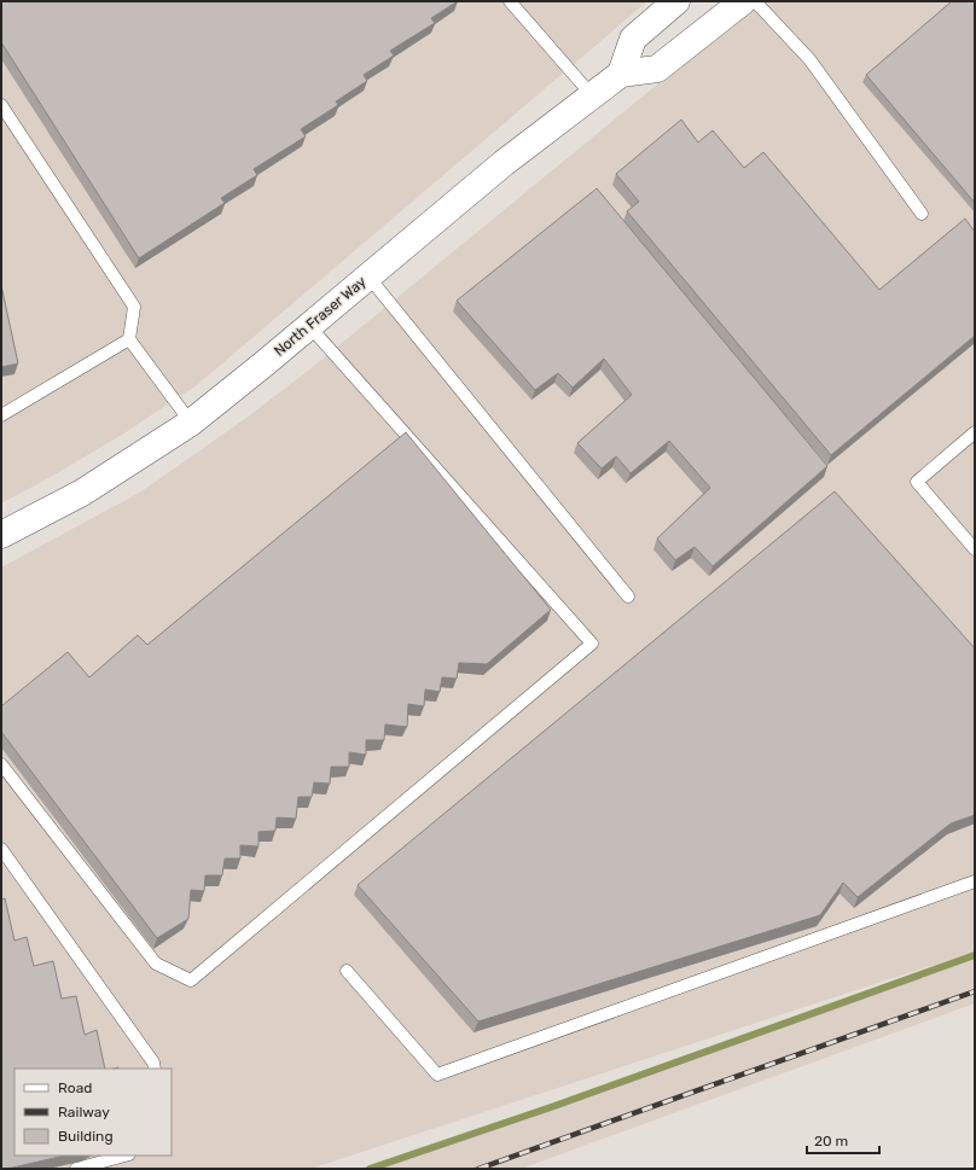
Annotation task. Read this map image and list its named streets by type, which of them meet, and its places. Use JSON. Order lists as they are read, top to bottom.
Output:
{
  "streets": {
    "street": ["North Fraser Way"]
  },
  "legend": ["Road", "Railway", "Building"],
  "scale_bar": "20 m"
}
